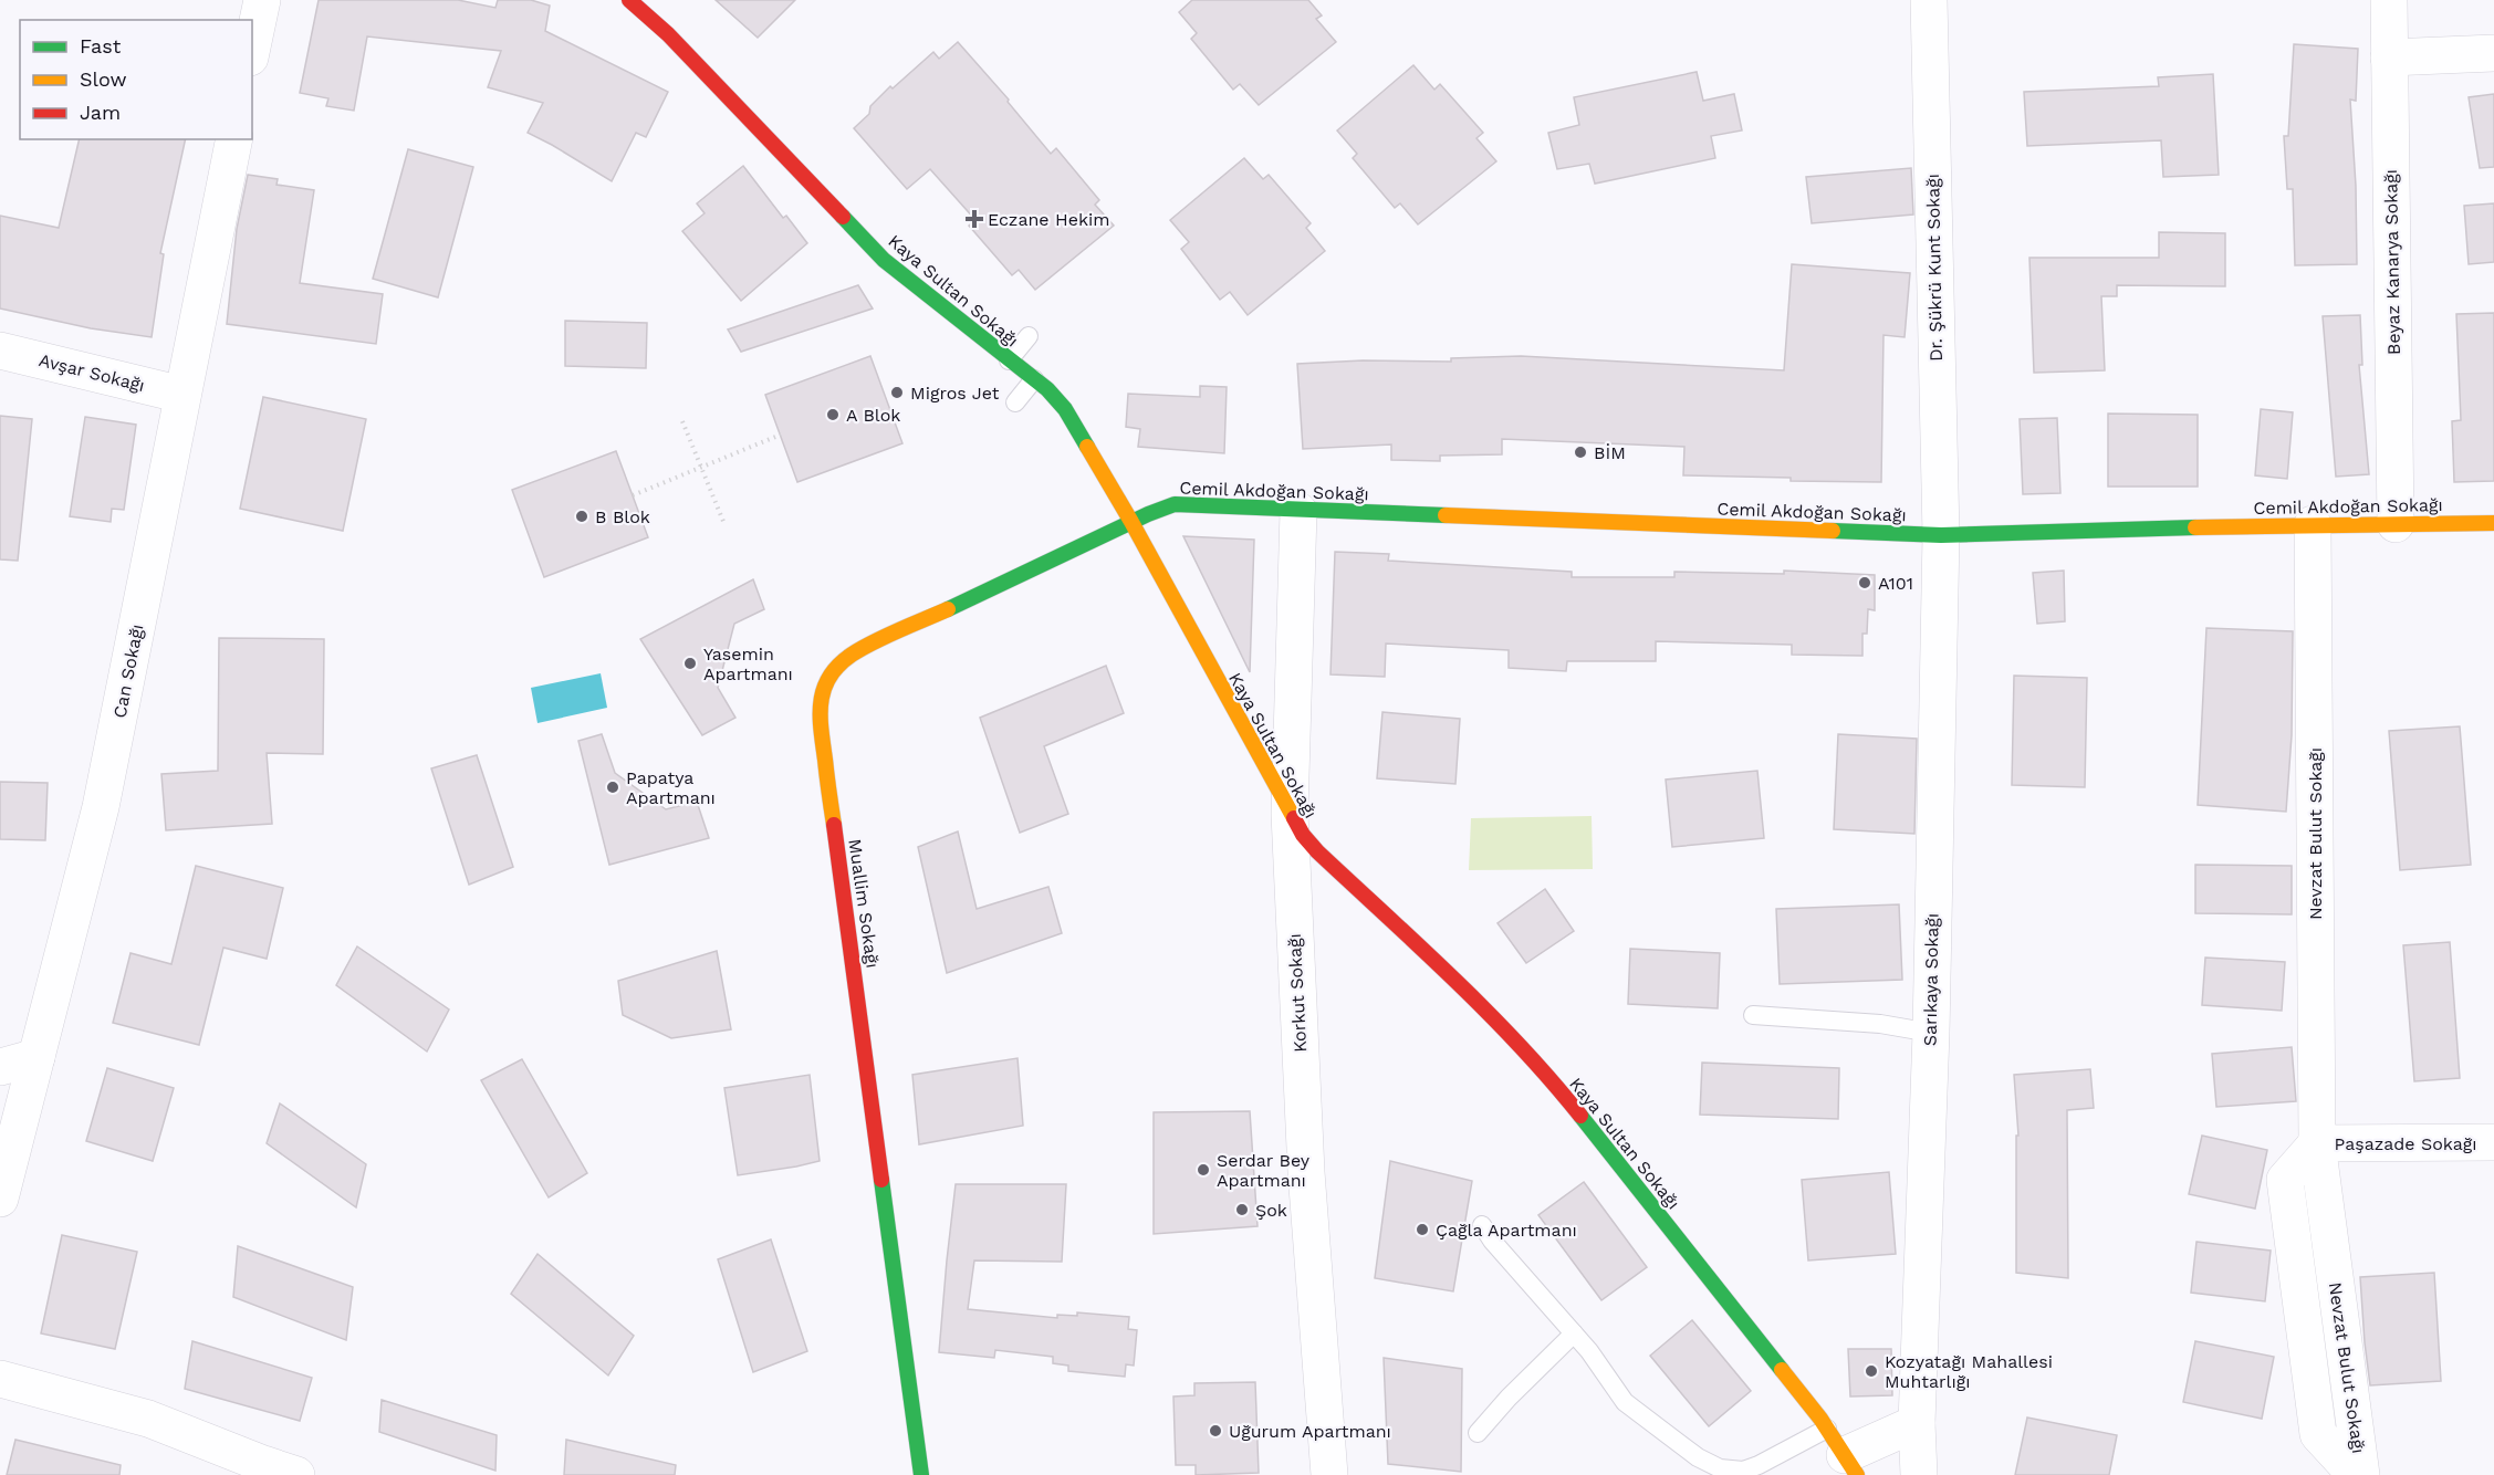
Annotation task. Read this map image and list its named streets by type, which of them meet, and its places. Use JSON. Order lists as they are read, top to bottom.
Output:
{
  "streets": {
    "street": [
      "Beyaz Kanarya Sokağı",
      "Dr. Şükrü Kunt Sokağı",
      "Kaya Sultan Sokağı",
      "Avşar Sokağı",
      "Cemil Akdoğan Sokağı",
      "Can Sokağı",
      "Nevzat Bulut Sokağı",
      "Muallim Sokağı",
      "Sarıkaya Sokağı",
      "Korkut Sokağı",
      "Paşazade Sokağı"
    ]
  },
  "crossings": [
    ["Beyaz Kanarya Sokağı", "Cemil Akdoğan Sokağı"],
    ["Dr. Şükrü Kunt Sokağı", "Cemil Akdoğan Sokağı"],
    ["Dr. Şükrü Kunt Sokağı", "Sarıkaya Sokağı"],
    ["Kaya Sultan Sokağı", "Cemil Akdoğan Sokağı"],
    ["Kaya Sultan Sokağı", "Muallim Sokağı"],
    ["Kaya Sultan Sokağı", "Korkut Sokağı"],
    ["Avşar Sokağı", "Can Sokağı"],
    ["Cemil Akdoğan Sokağı", "Nevzat Bulut Sokağı"],
    ["Cemil Akdoğan Sokağı", "Muallim Sokağı"],
    ["Cemil Akdoğan Sokağı", "Sarıkaya Sokağı"],
    ["Cemil Akdoğan Sokağı", "Korkut Sokağı"],
    ["Nevzat Bulut Sokağı", "Paşazade Sokağı"]
  ],
  "places": {
    "health": ["Eczane Hekim"],
    "other": [
      "Migros Jet",
      "A Blok",
      "BİM",
      "B Blok",
      "A101",
      "Yasemin Apartmanı",
      "Papatya Apartmanı",
      "Serdar Bey Apartmanı",
      "Şok",
      "Çağla Apartmanı",
      "Kozyatağı Mahallesi Muhtarlığı",
      "Uğurum Apartmanı"
    ]
  },
  "legend": ["Fast", "Slow", "Jam"]
}
